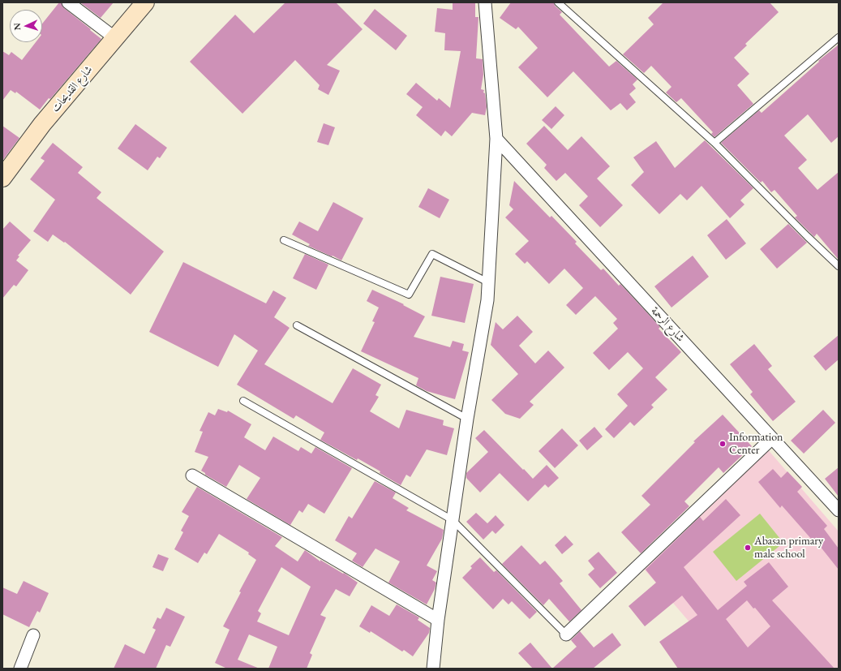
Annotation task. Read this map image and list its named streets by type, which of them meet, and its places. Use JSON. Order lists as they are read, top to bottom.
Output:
{
  "streets": {
    "street": ["شارع القديحات", "شارع الرحمة"]
  },
  "places": ["Information Center", "Abasan primary male school"],
  "north": "left"
}
